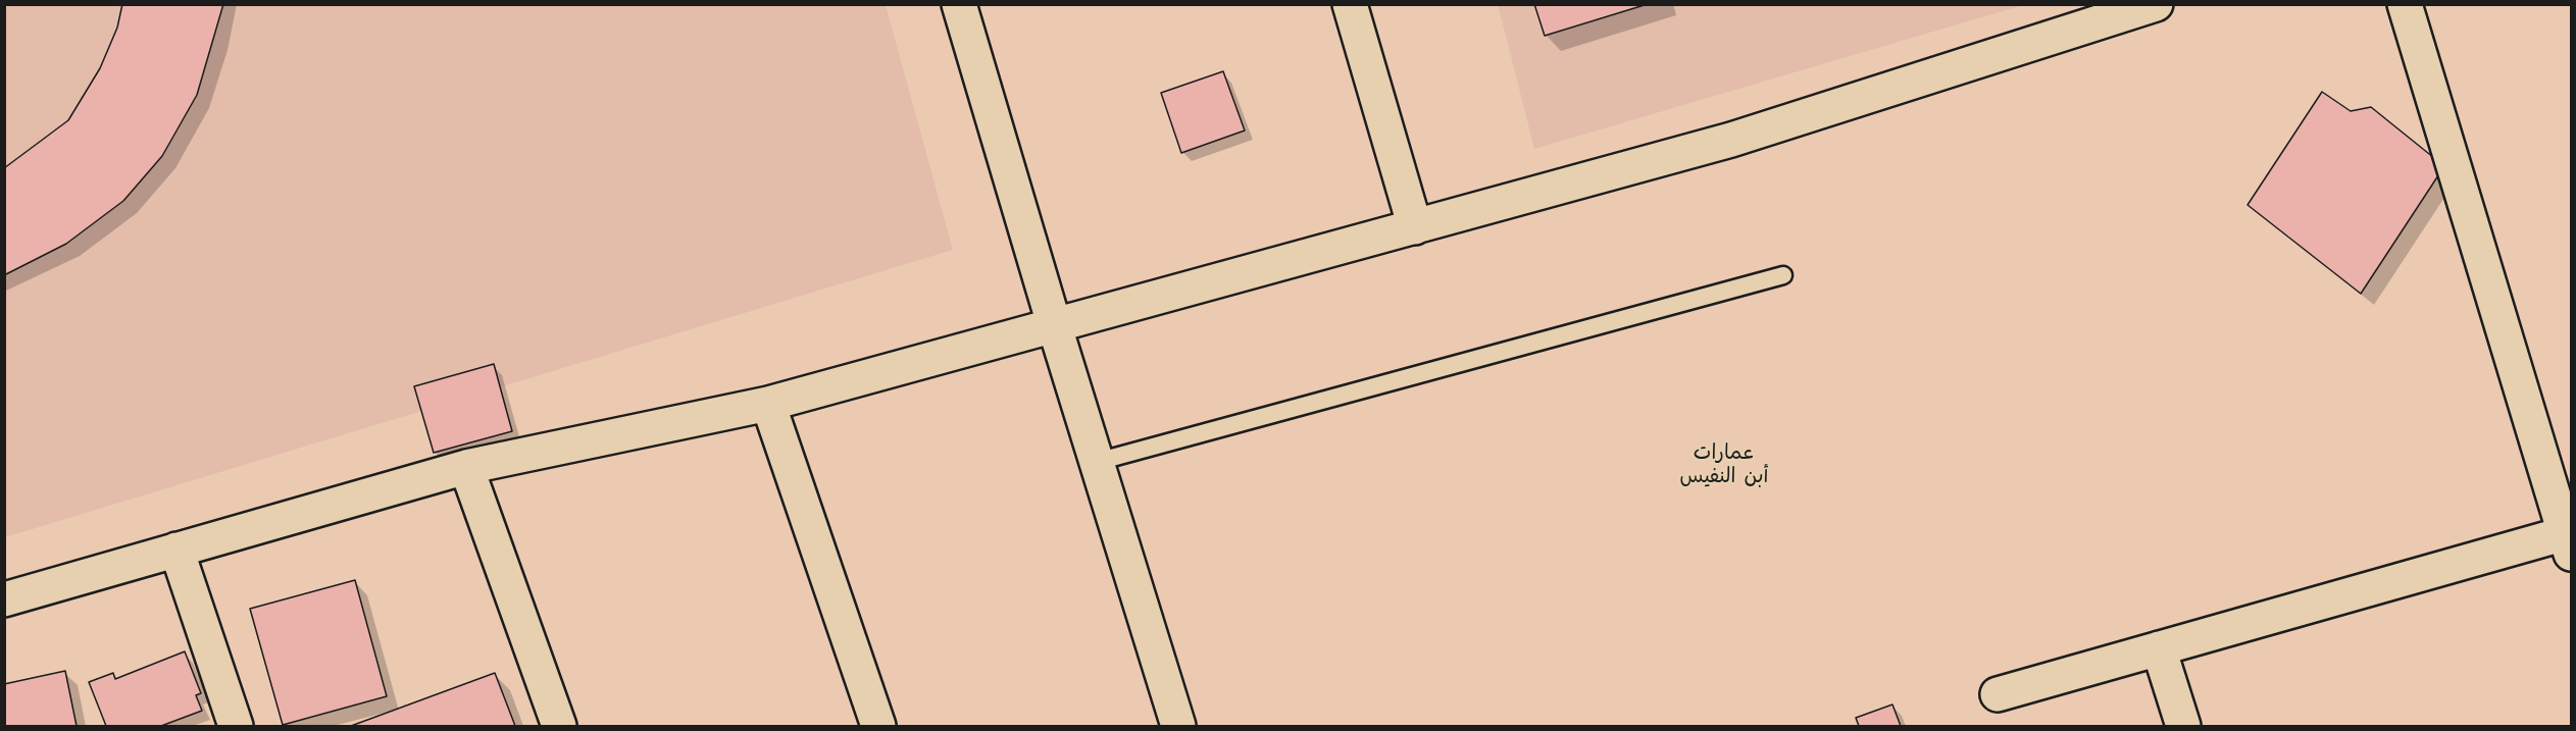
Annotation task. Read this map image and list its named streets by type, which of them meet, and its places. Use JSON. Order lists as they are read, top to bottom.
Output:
{
  "districts": ["عمارات أبن النفيس"]
}
